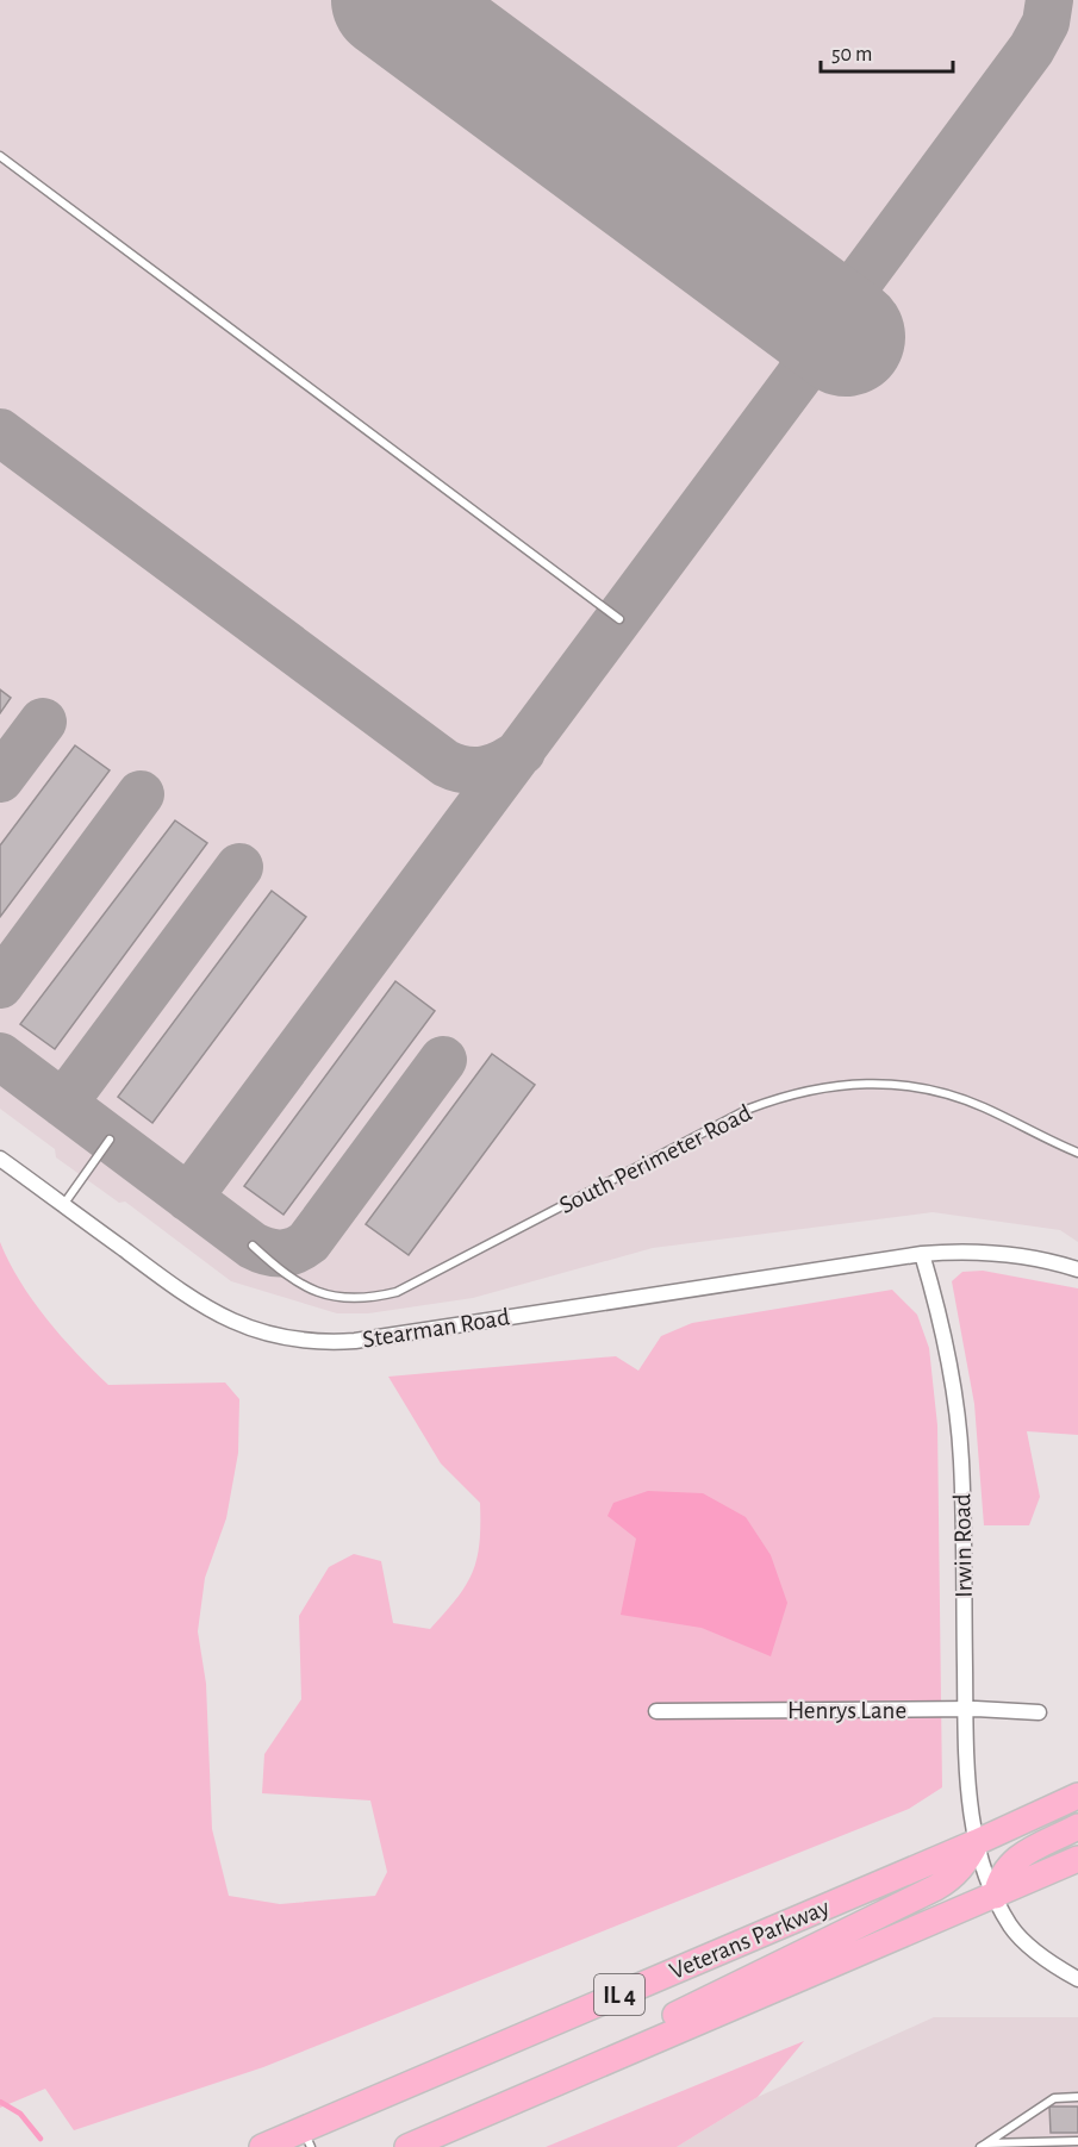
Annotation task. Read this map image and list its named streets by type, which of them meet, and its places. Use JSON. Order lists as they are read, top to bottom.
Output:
{
  "streets": {
    "highway": ["Veterans Parkway", "IL 4"],
    "street": ["Stearman Road", "Irwin Road", "Henrys Lane"],
    "lane": ["South Perimeter Road"]
  },
  "crossings": [
    ["Stearman Road", "Irwin Road"],
    ["Irwin Road", "Henrys Lane"],
    ["Irwin Road", "Veterans Parkway"],
    ["Irwin Road", "IL 4"]
  ],
  "scale_bar": "50 m"
}
